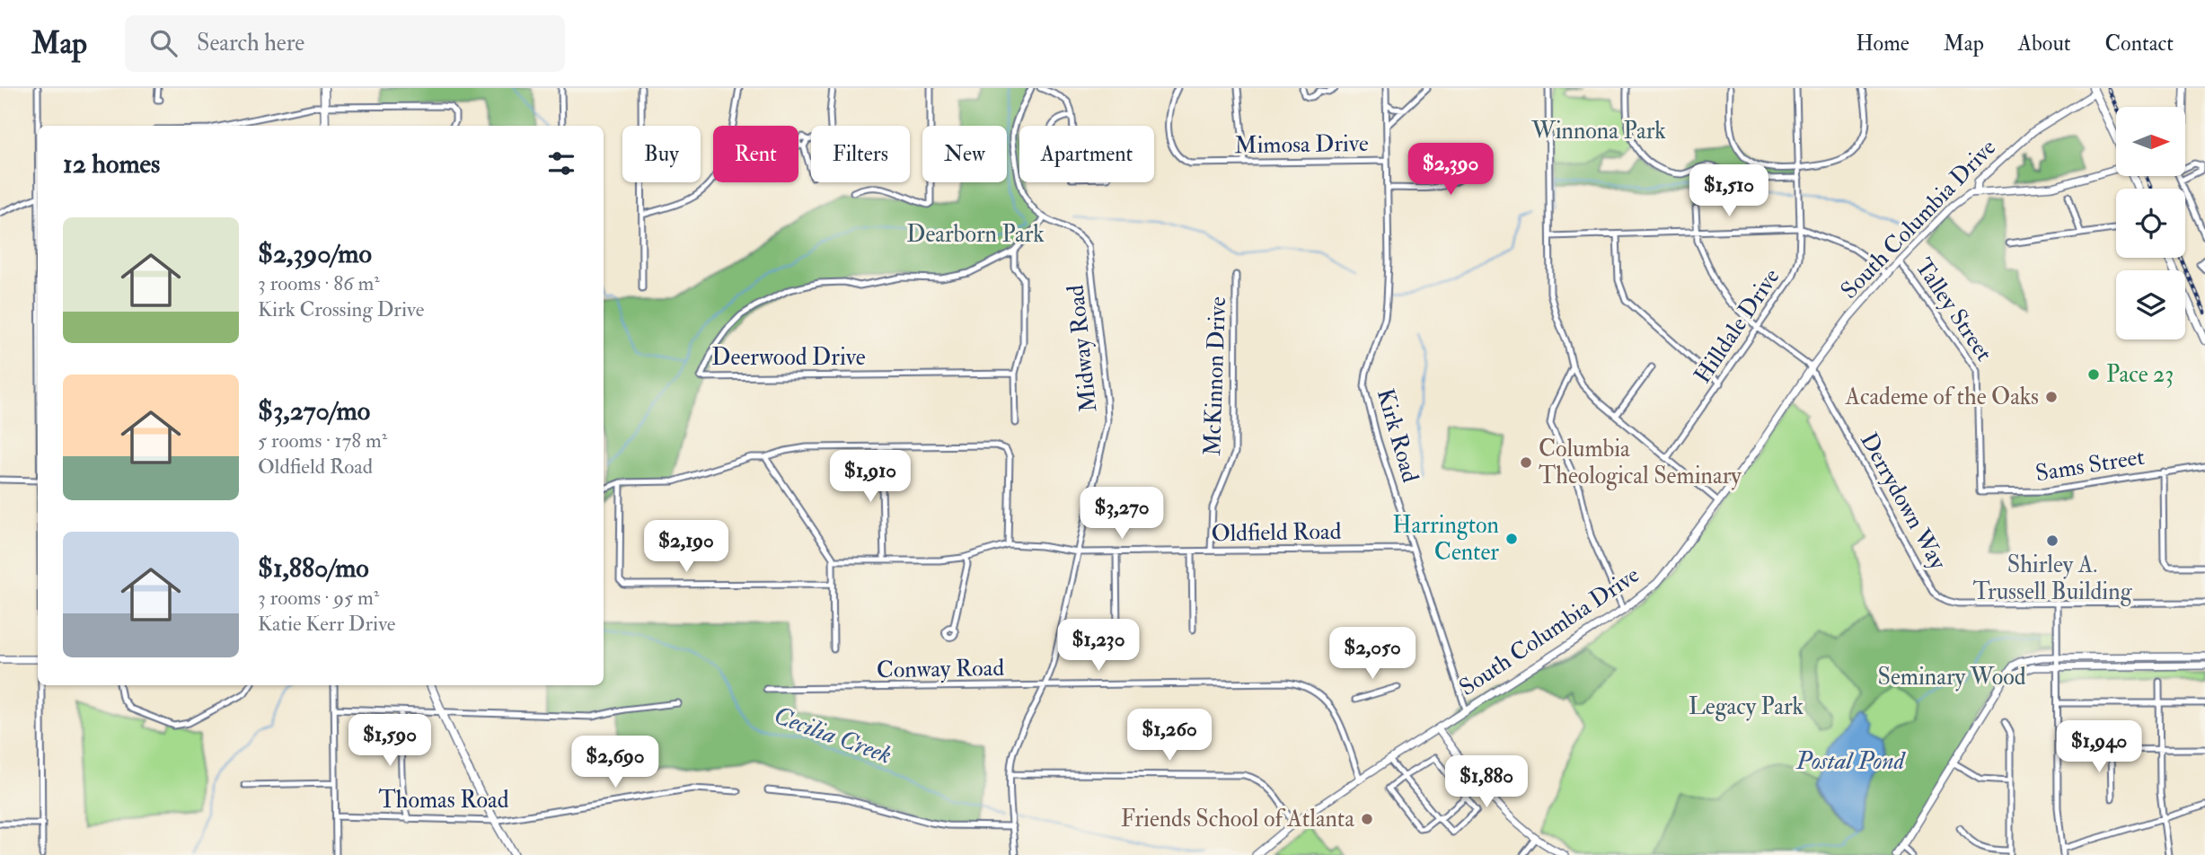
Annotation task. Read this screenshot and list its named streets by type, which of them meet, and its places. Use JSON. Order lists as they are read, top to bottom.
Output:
{
  "streets": {
    "main road": ["South Columbia Drive"],
    "street": [
      "Mimosa Drive",
      "Talley Street",
      "Hilldale Drive",
      "Midway Road",
      "Deerwood Drive",
      "McKinnon Drive",
      "Kirk Road",
      "Sams Street",
      "Derrydown Way",
      "Oldfield Road",
      "Conway Road",
      "Thomas Road"
    ]
  },
  "crossings": [
    ["Mimosa Drive", "Kirk Road"],
    ["South Columbia Drive", "Talley Street"],
    ["South Columbia Drive", "Kirk Road"],
    ["South Columbia Drive", "Derrydown Way"],
    ["South Columbia Drive", "Conway Road"],
    ["Talley Street", "Sams Street"],
    ["Hilldale Drive", "Derrydown Way"],
    ["Midway Road", "Deerwood Drive"],
    ["Midway Road", "Oldfield Road"],
    ["Midway Road", "Conway Road"],
    ["McKinnon Drive", "Oldfield Road"],
    ["Kirk Road", "Oldfield Road"]
  ],
  "water": ["Cecilia Creek", "Postal Pond"],
  "parks": [
    "Winnona Park",
    "Dearborn Park",
    "Seminary Wood",
    "Legacy Park"
  ],
  "places": [
    "Pace 23",
    "Academe of the Oaks",
    "Columbia Theological Seminary",
    "Harrington Center",
    "Shirley A. Trussell Building",
    "Friends School of Atlanta"
  ],
  "north": "right",
  "page": {
    "header": "Map",
    "search": "Search here",
    "nav": [
      "Home",
      "Map",
      "About",
      "Contact"
    ],
    "chip": [
      "Buy",
      "Rent",
      "Filters",
      "New",
      "Apartment"
    ],
    "heading": "12 homes",
    "price": [
      "$2,390",
      "$1,510",
      "$1,910",
      "$3,270",
      "$2,190",
      "$1,230",
      "$2,050",
      "$1,260",
      "$1,590",
      "$1,940",
      "$2,690",
      "$1,880"
    ],
    "list": [
      {
        "name": "$2,390/mo",
        "note": "3 rooms · 86 m² · Kirk Crossing Drive"
      },
      {
        "name": "$3,270/mo",
        "note": "5 rooms · 178 m² · Oldfield Road"
      },
      {
        "name": "$1,880/mo",
        "note": "3 rooms · 95 m² · Katie Kerr Drive"
      }
    ]
  }
}
